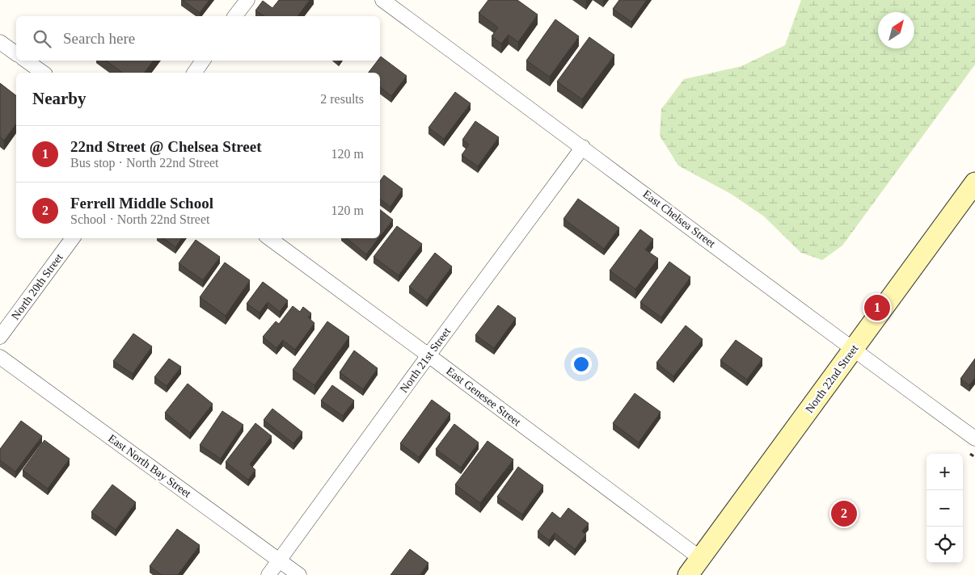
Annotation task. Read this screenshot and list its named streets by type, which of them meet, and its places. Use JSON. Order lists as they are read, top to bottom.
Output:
{
  "streets": {
    "main road": ["North 22nd Street"],
    "street": [
      "East Chelsea Street",
      "North 20th Street",
      "North 21st Street",
      "East Genesee Street",
      "East North Bay Street"
    ]
  },
  "crossings": [
    ["East Chelsea Street", "North 21st Street"],
    ["East Chelsea Street", "North 22nd Street"],
    ["North 21st Street", "East Genesee Street"],
    ["North 21st Street", "East North Bay Street"],
    ["North 22nd Street", "East Genesee Street"]
  ],
  "north": "top right",
  "page": {
    "search": "Search here",
    "heading": ["Nearby", "2 results"],
    "list": [
      {
        "mark": "1",
        "name": "22nd Street @ Chelsea Street",
        "note": "Bus stop · North 22nd Street",
        "value": "120 m"
      },
      {
        "mark": "2",
        "name": "Ferrell Middle School",
        "note": "School · North 22nd Street",
        "value": "120 m"
      }
    ],
    "pins": ["1", "2"],
    "map_buttons": ["+", "−"]
  }
}
